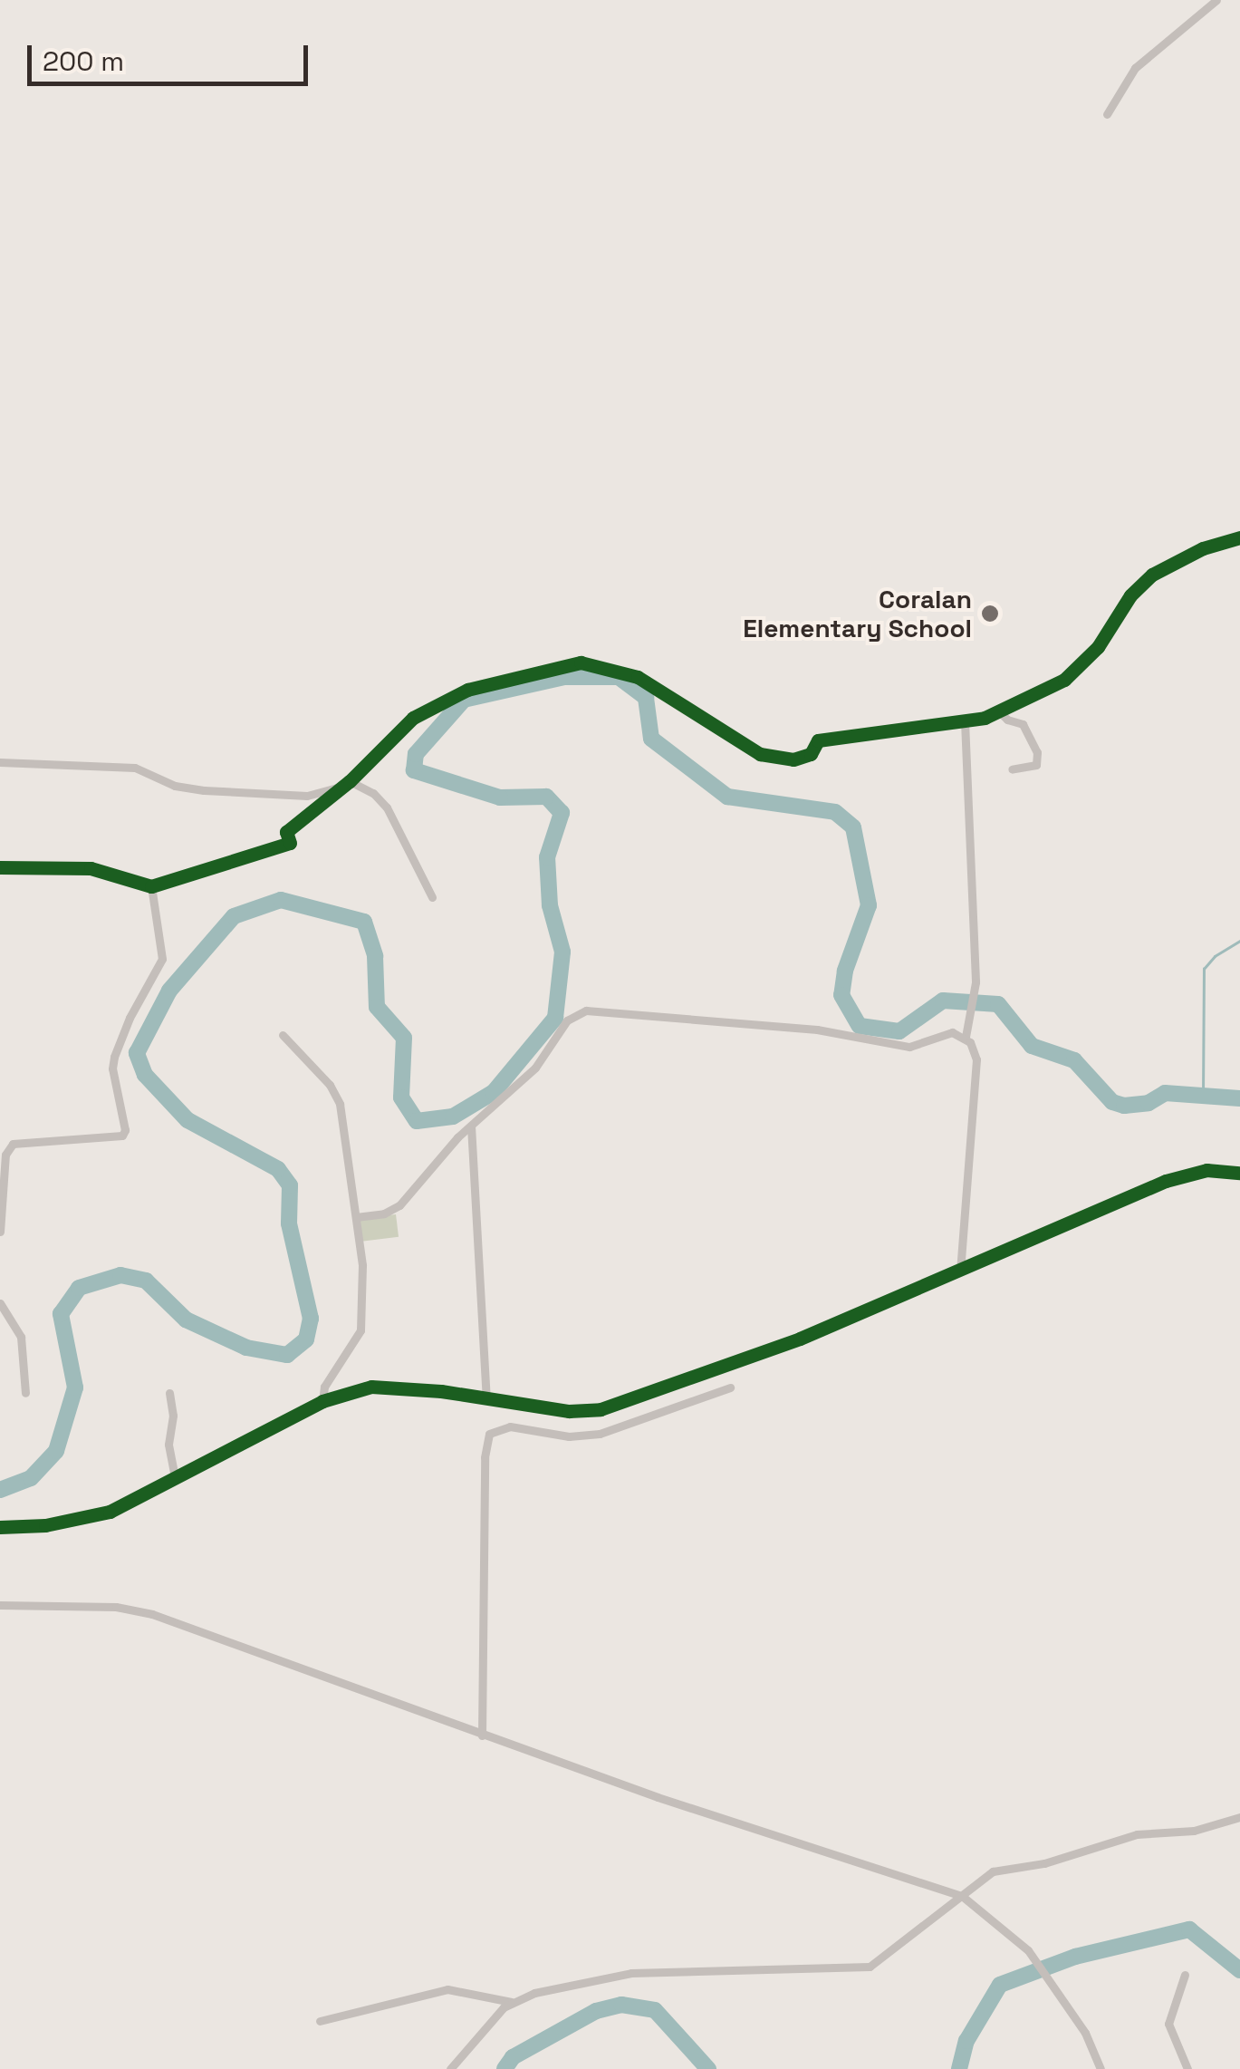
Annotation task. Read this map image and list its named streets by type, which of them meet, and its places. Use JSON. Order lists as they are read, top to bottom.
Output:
{
  "places": ["Coralan Elementary School"],
  "scale_bar": "200 m"
}
